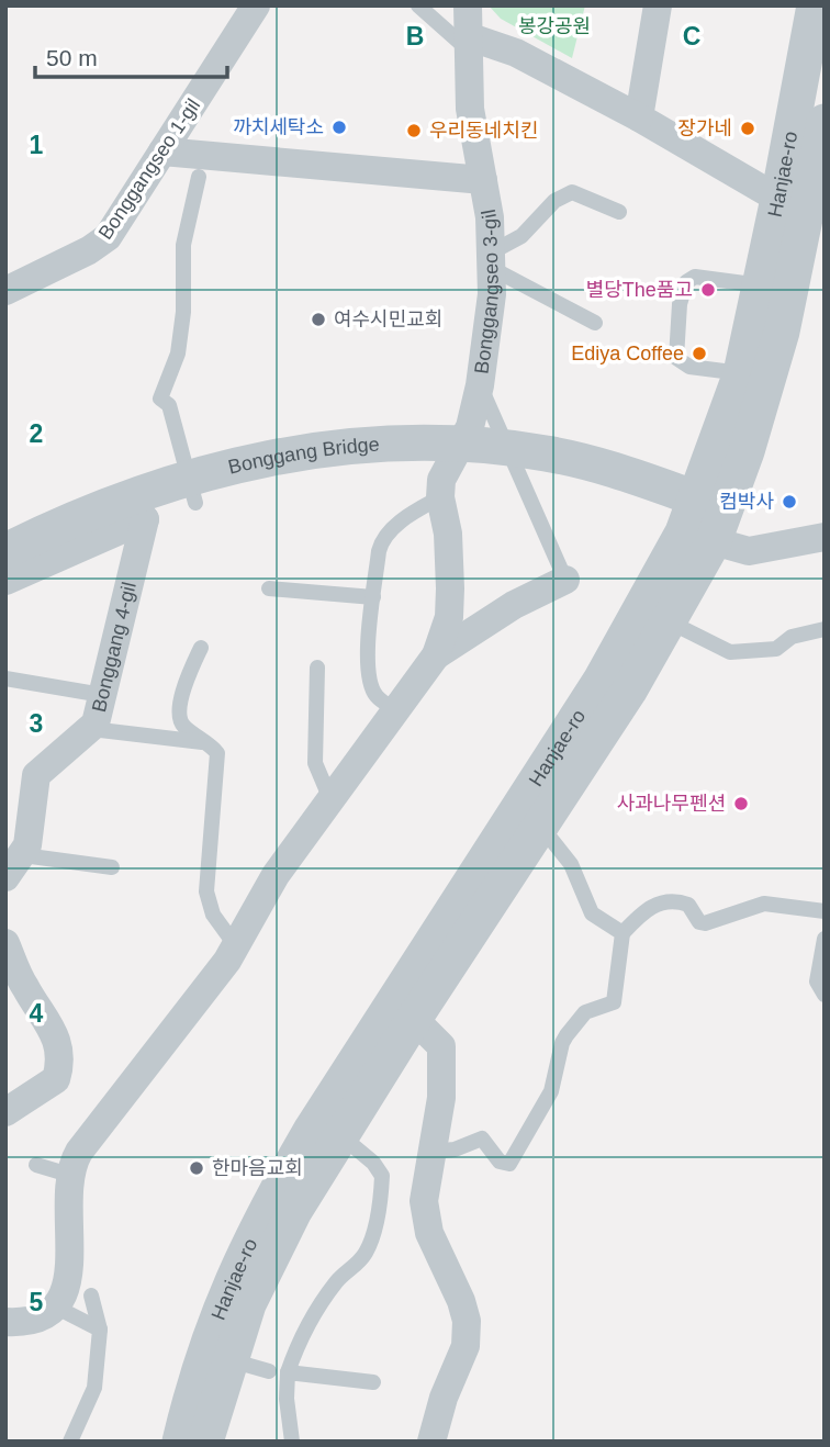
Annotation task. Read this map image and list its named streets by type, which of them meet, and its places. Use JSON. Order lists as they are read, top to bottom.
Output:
{
  "streets": {
    "street": [
      "Bonggangseo 1-gil",
      "Hanjae-ro",
      "Bonggangseo 3-gil",
      "Bonggang Bridge",
      "Bonggang 4-gil"
    ]
  },
  "crossings": [
    ["Hanjae-ro", "Bonggang Bridge"]
  ],
  "parks": ["봉강공원"],
  "places": [
    "까치세탁소",
    "장가네",
    "우리동네치킨",
    "별당The품고",
    "여수시민교회",
    "Ediya Coffee",
    "컴박사",
    "사과나무펜션",
    "한마음교회"
  ],
  "scale_bar": "50 m",
  "grid": {
    "columns": ["B", "C"],
    "rows": [
      "1",
      "2",
      "3",
      "4",
      "5"
    ]
  }
}
